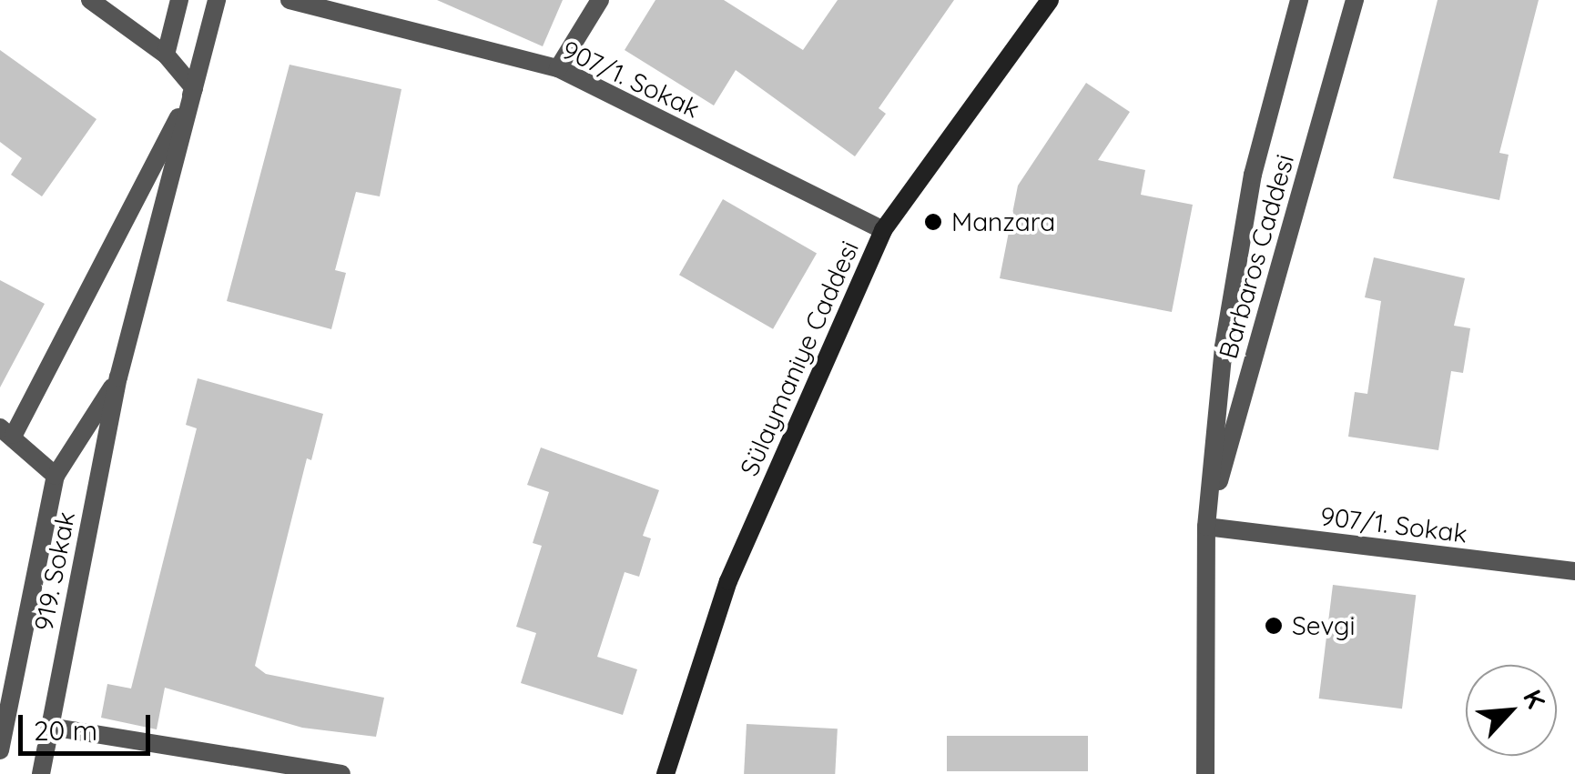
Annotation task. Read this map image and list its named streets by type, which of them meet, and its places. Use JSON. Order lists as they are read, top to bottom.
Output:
{
  "streets": {
    "main road": ["Sülaymaniye Caddesi"],
    "street": ["907/1. Sokak", "Barbaros Caddesi", "919. Sokak"]
  },
  "crossings": [
    ["907/1. Sokak", "Barbaros Caddesi"],
    ["907/1. Sokak", "Sülaymaniye Caddesi"]
  ],
  "places": ["Manzara", "Sevgi"],
  "scale_bar": "20 m",
  "north": "top right"
}
